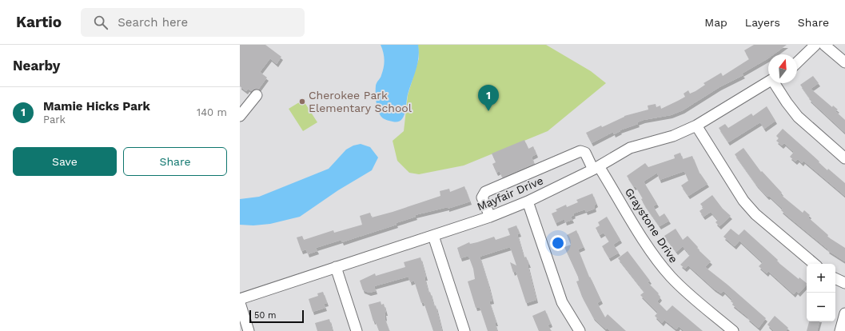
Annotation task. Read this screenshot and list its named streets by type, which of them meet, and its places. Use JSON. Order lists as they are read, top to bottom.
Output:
{
  "streets": {
    "street": ["Mayfair Drive", "Graystone Drive"]
  },
  "crossings": [
    ["Mayfair Drive", "Graystone Drive"]
  ],
  "places": ["Cherokee Park Elementary School"],
  "scale_bar": "50 m",
  "north": "top",
  "page": {
    "header": "Kartio",
    "search": "Search here",
    "nav": ["Map", "Layers", "Share"],
    "heading": "Nearby",
    "pins": "1",
    "list": [
      {
        "mark": "1",
        "name": "Mamie Hicks Park",
        "note": "Park",
        "value": "140 m"
      }
    ],
    "buttons": ["Save", "Share"],
    "map_buttons": ["+", "−"],
    "scale": "50 m"
  }
}
